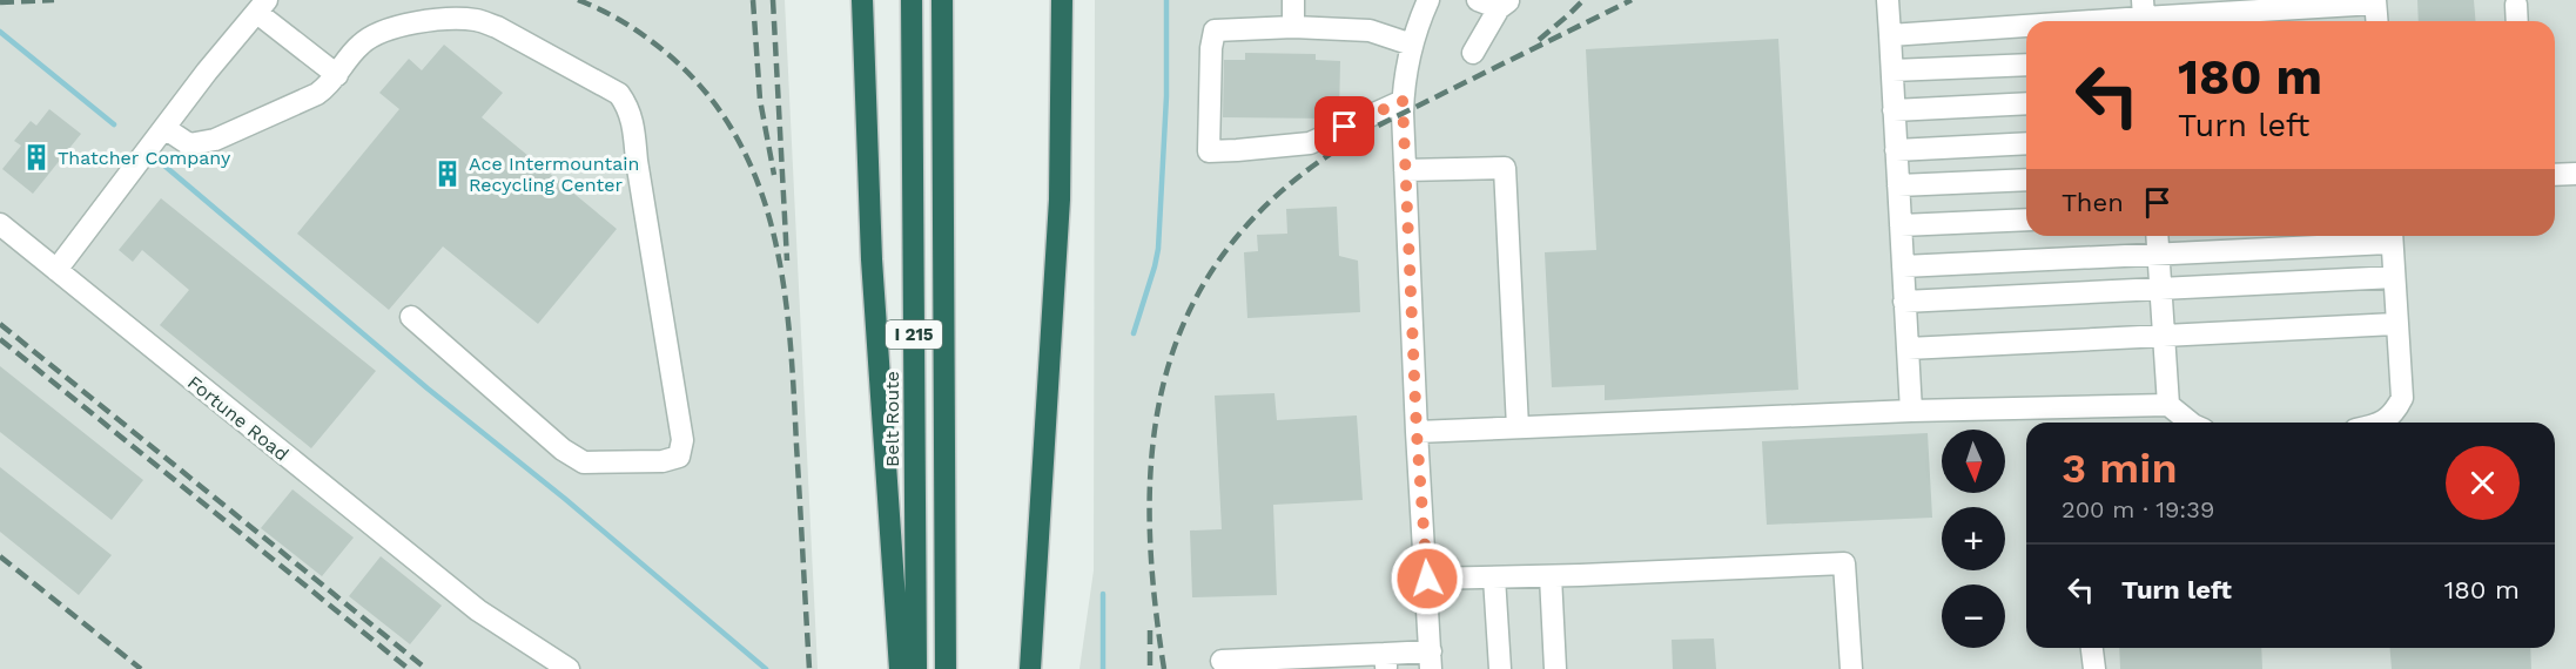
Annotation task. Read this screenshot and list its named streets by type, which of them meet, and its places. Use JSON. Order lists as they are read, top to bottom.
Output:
{
  "streets": {
    "highway": ["I 215", "Belt Route"],
    "street": ["Fortune Road"]
  },
  "places": {
    "building": ["Thatcher Company", "Ace Intermountain Recycling Center"]
  },
  "north": "bottom",
  "page": {
    "turn": ["180 m", "Turn left"],
    "then": "Then",
    "heading": ["3 min", "200 m · 19:39"],
    "map_buttons": ["+", "−"],
    "list": [
      {
        "name": "Turn left",
        "value": "180 m"
      }
    ]
  }
}
